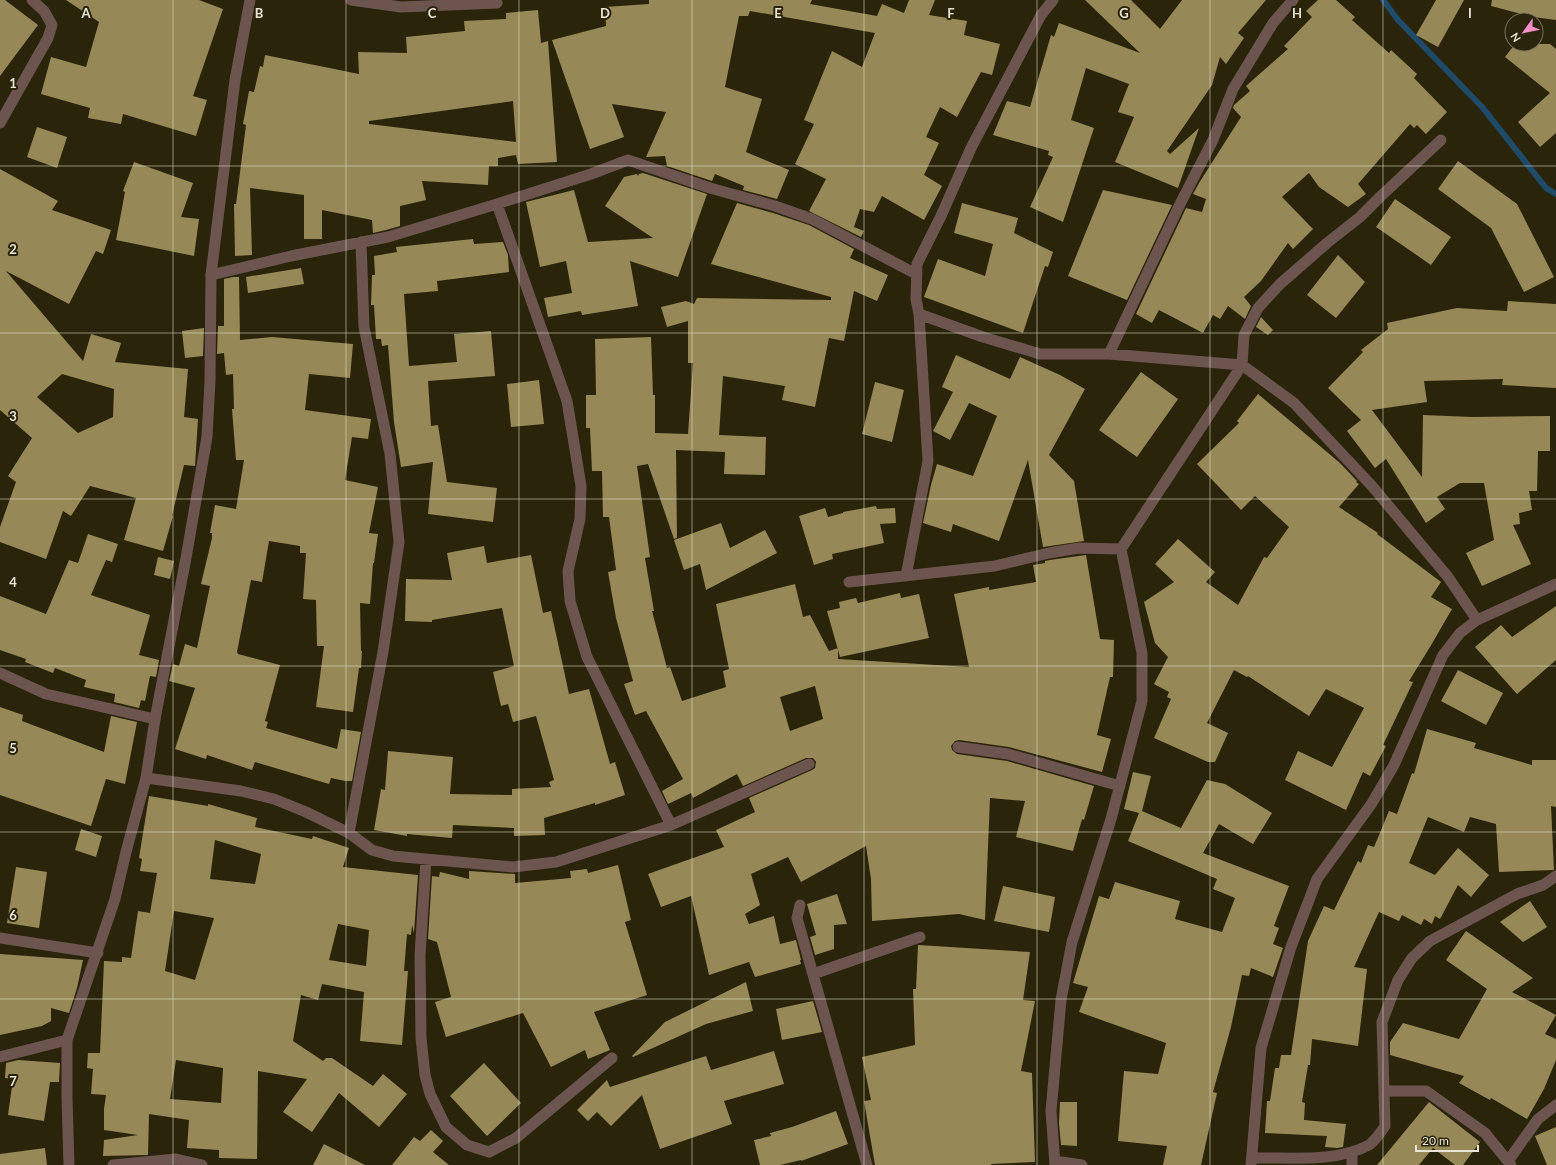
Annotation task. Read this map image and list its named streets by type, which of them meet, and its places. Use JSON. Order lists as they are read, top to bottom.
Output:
{
  "scale_bar": "20 m",
  "north": "bottom left",
  "grid": {
    "columns": [
      "A",
      "B",
      "C",
      "D",
      "E",
      "F",
      "G",
      "H",
      "I"
    ],
    "rows": [
      "1",
      "2",
      "3",
      "4",
      "5",
      "6",
      "7"
    ]
  }
}
